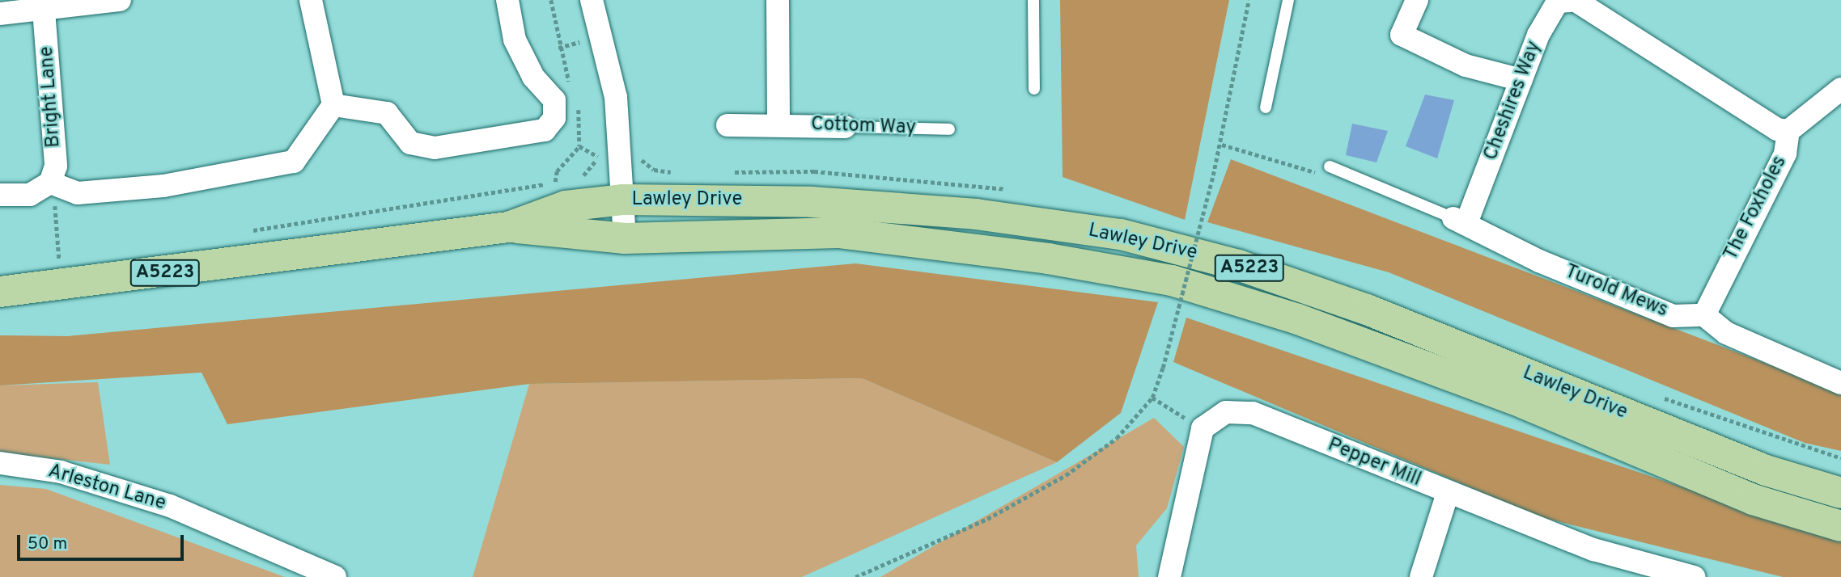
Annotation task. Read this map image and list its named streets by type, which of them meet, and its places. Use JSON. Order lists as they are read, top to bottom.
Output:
{
  "streets": {
    "main road": ["Lawley Drive", "A5223"],
    "street": [
      "Bright Lane",
      "Cheshires Way",
      "Cottom Way",
      "The Foxholes",
      "Turold Mews",
      "Pepper Mill",
      "Arleston Lane"
    ]
  },
  "crossings": [
    ["Cheshires Way", "Turold Mews"],
    ["The Foxholes", "Turold Mews"]
  ],
  "scale_bar": "50 m"
}
